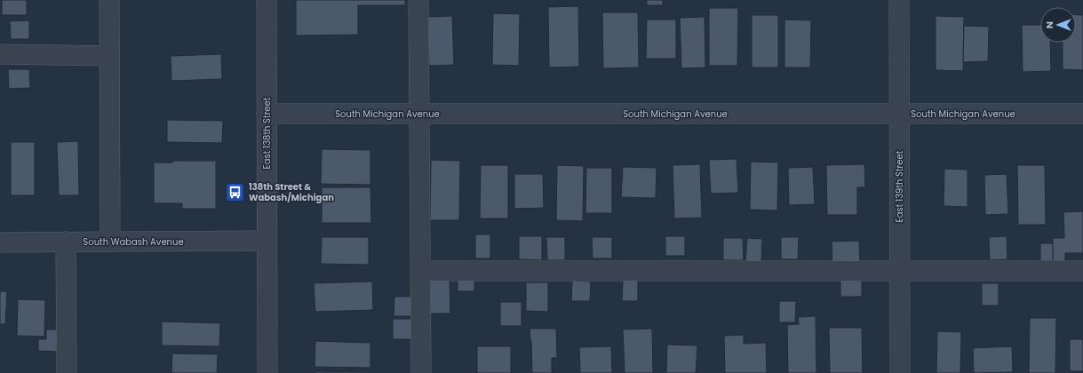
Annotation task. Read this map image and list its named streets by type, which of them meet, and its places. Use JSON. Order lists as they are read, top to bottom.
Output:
{
  "streets": {
    "street": [
      "South Michigan Avenue",
      "East 138th Street",
      "East 139th Street",
      "South Wabash Avenue"
    ]
  },
  "crossings": [
    ["South Michigan Avenue", "East 138th Street"],
    ["South Michigan Avenue", "East 139th Street"],
    ["East 138th Street", "South Wabash Avenue"]
  ],
  "places": {
    "bus stop": ["138th Street & Wabash/Michigan"]
  },
  "north": "left"
}
